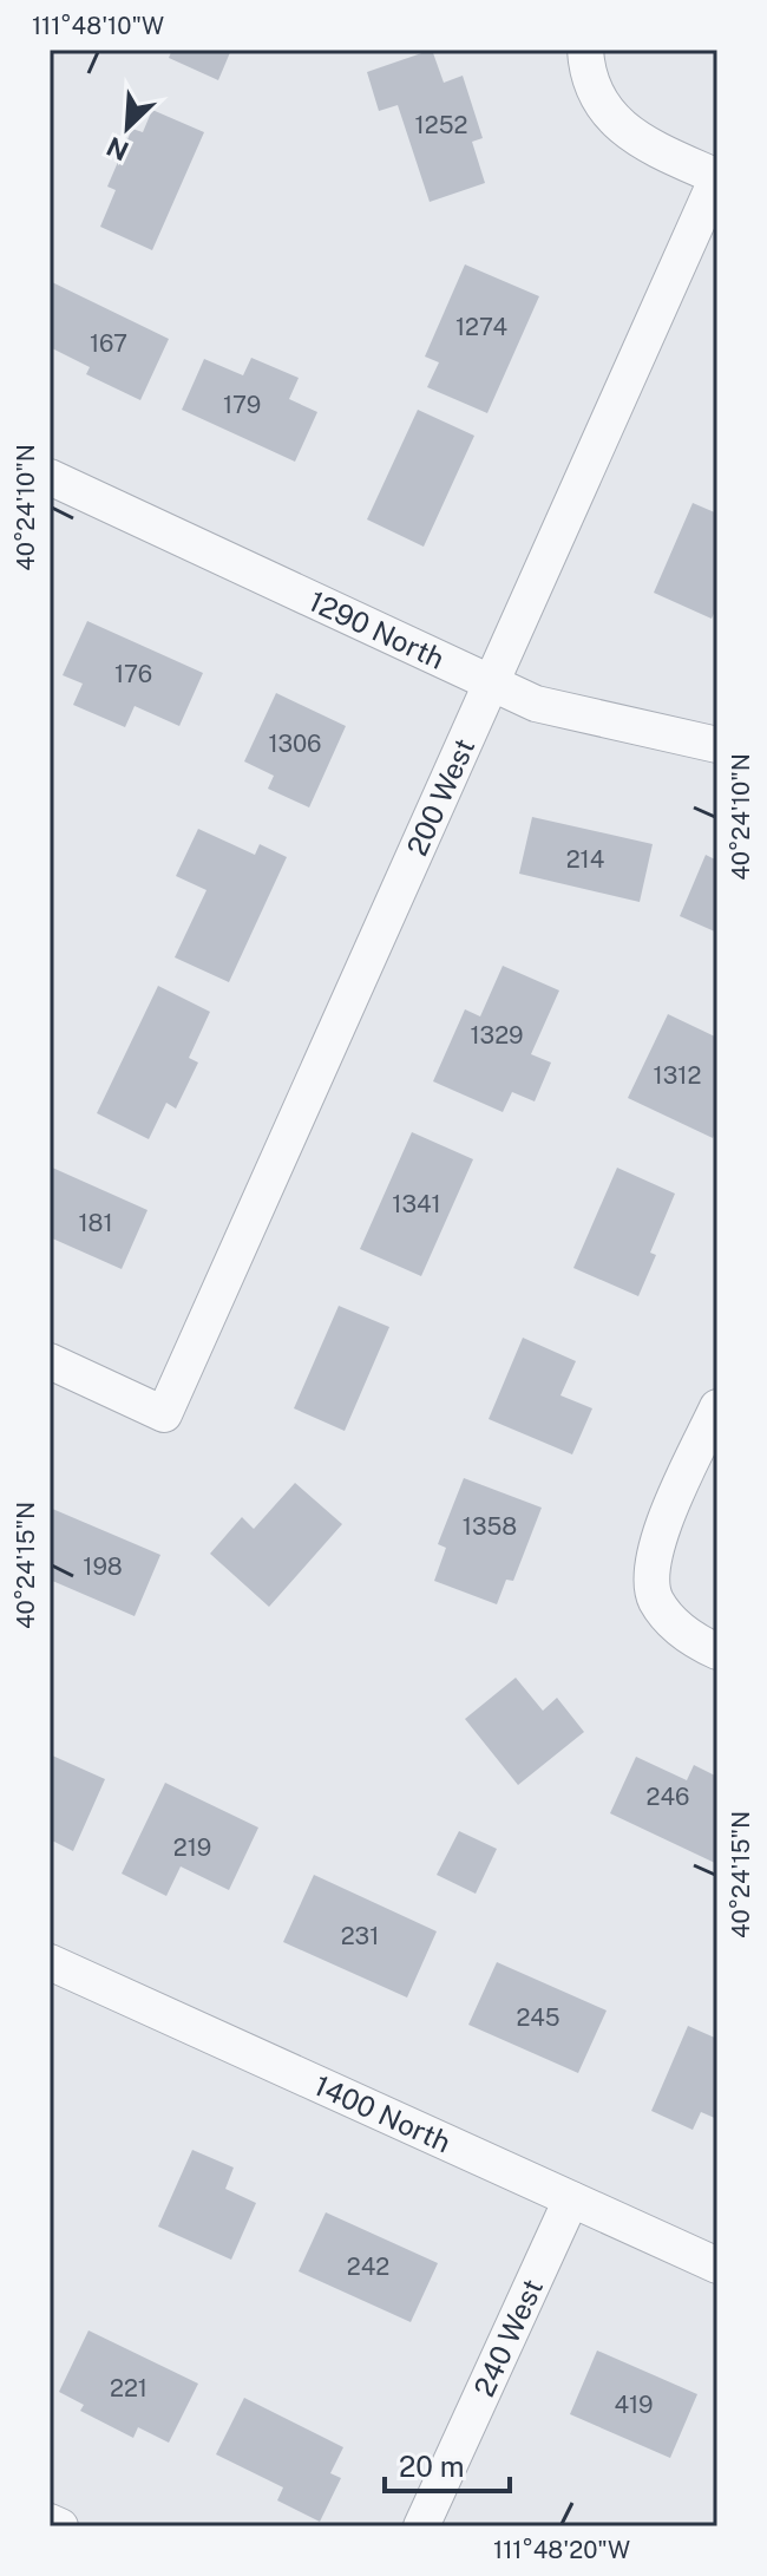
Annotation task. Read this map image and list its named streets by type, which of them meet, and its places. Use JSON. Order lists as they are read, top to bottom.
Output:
{
  "streets": {
    "street": [
      "1290 North",
      "200 West",
      "1400 North",
      "240 West"
    ]
  },
  "crossings": [
    ["1290 North", "200 West"],
    ["1400 North", "240 West"]
  ],
  "house_numbers": [
    "1252",
    "1274",
    "167",
    "179",
    "176",
    "1306",
    "214",
    "1329",
    "1312",
    "1341",
    "181",
    "1358",
    "198",
    "246",
    "219",
    "231",
    "245",
    "242",
    "221",
    "419"
  ],
  "scale_bar": "20 m",
  "north": "bottom left",
  "coordinates": [
    "111°48'10\"W",
    "40°24'10\"N",
    "40°24'15\"N",
    "111°48'20\"W"
  ]
}
